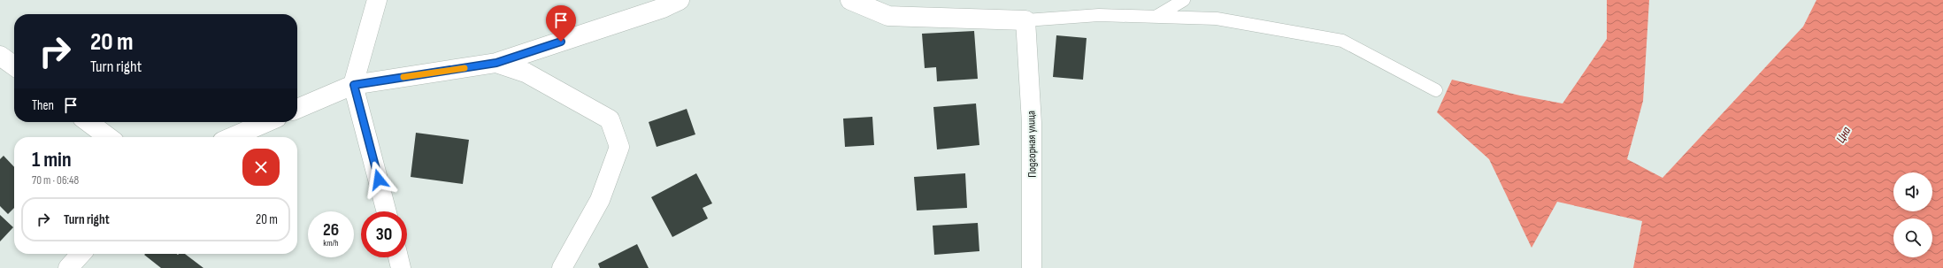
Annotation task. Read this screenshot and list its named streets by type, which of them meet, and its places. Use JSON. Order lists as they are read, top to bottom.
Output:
{
  "streets": {
    "street": ["Подгорная улица"]
  },
  "water": ["Цна"],
  "page": {
    "turn": ["20 m", "Turn right"],
    "then": "Then",
    "heading": ["1 min", "70 m · 06:48"],
    "list": [
      {
        "name": "Turn right",
        "value": "20 m"
      }
    ],
    "speed": "26 km/h",
    "limit": "30"
  }
}
